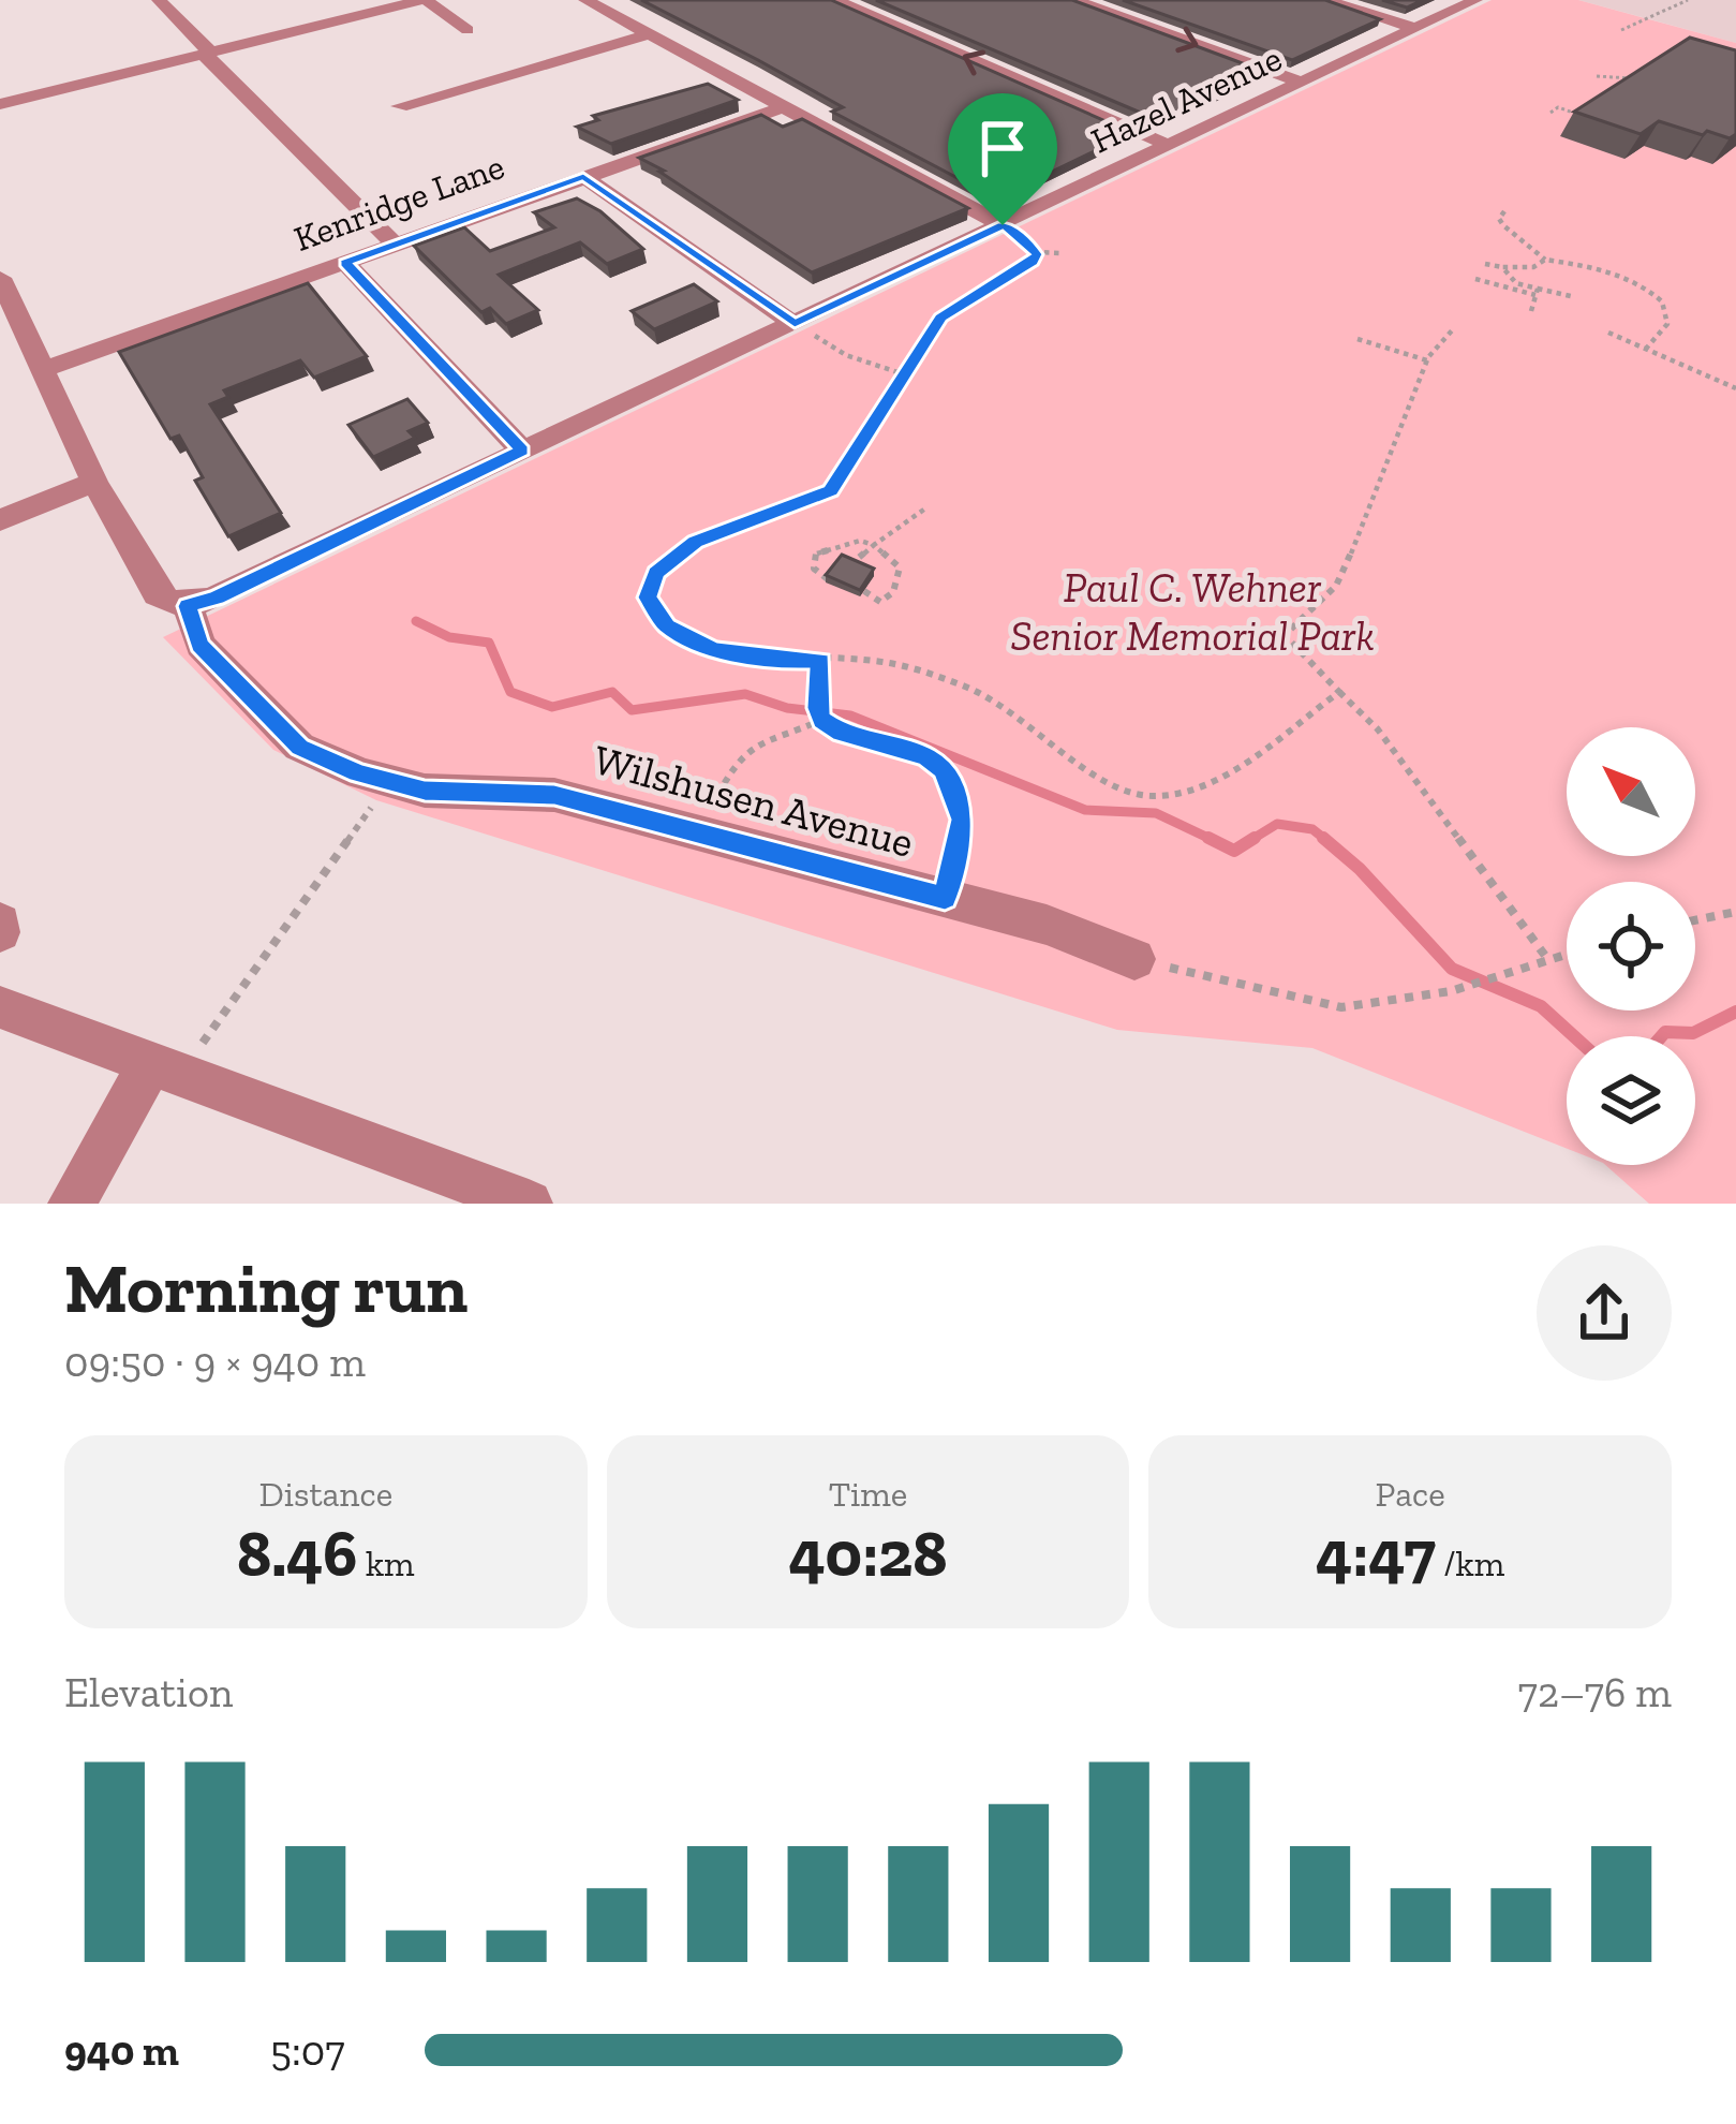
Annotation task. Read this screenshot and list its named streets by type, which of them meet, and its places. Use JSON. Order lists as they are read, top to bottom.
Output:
{
  "streets": {
    "street": ["Hazel Avenue", "Kenridge Lane", "Wilshusen Avenue"]
  },
  "crossings": [
    ["Hazel Avenue", "Wilshusen Avenue"],
    ["Kenridge Lane", "Wilshusen Avenue"]
  ],
  "parks": ["Paul C. Wehner Senior Memorial Park"],
  "north": "top left",
  "page": {
    "heading": ["Morning run", "09:50 · 9 × 940 m"],
    "stats": [
      ["Distance", "8.46 km"],
      ["Time", "40:28"],
      ["Pace", "4:47 /km"]
    ],
    "chart": ["Elevation", "72–76 m"],
    "list": [
      {
        "name": "940 m",
        "note": "5:07"
      }
    ]
  }
}
